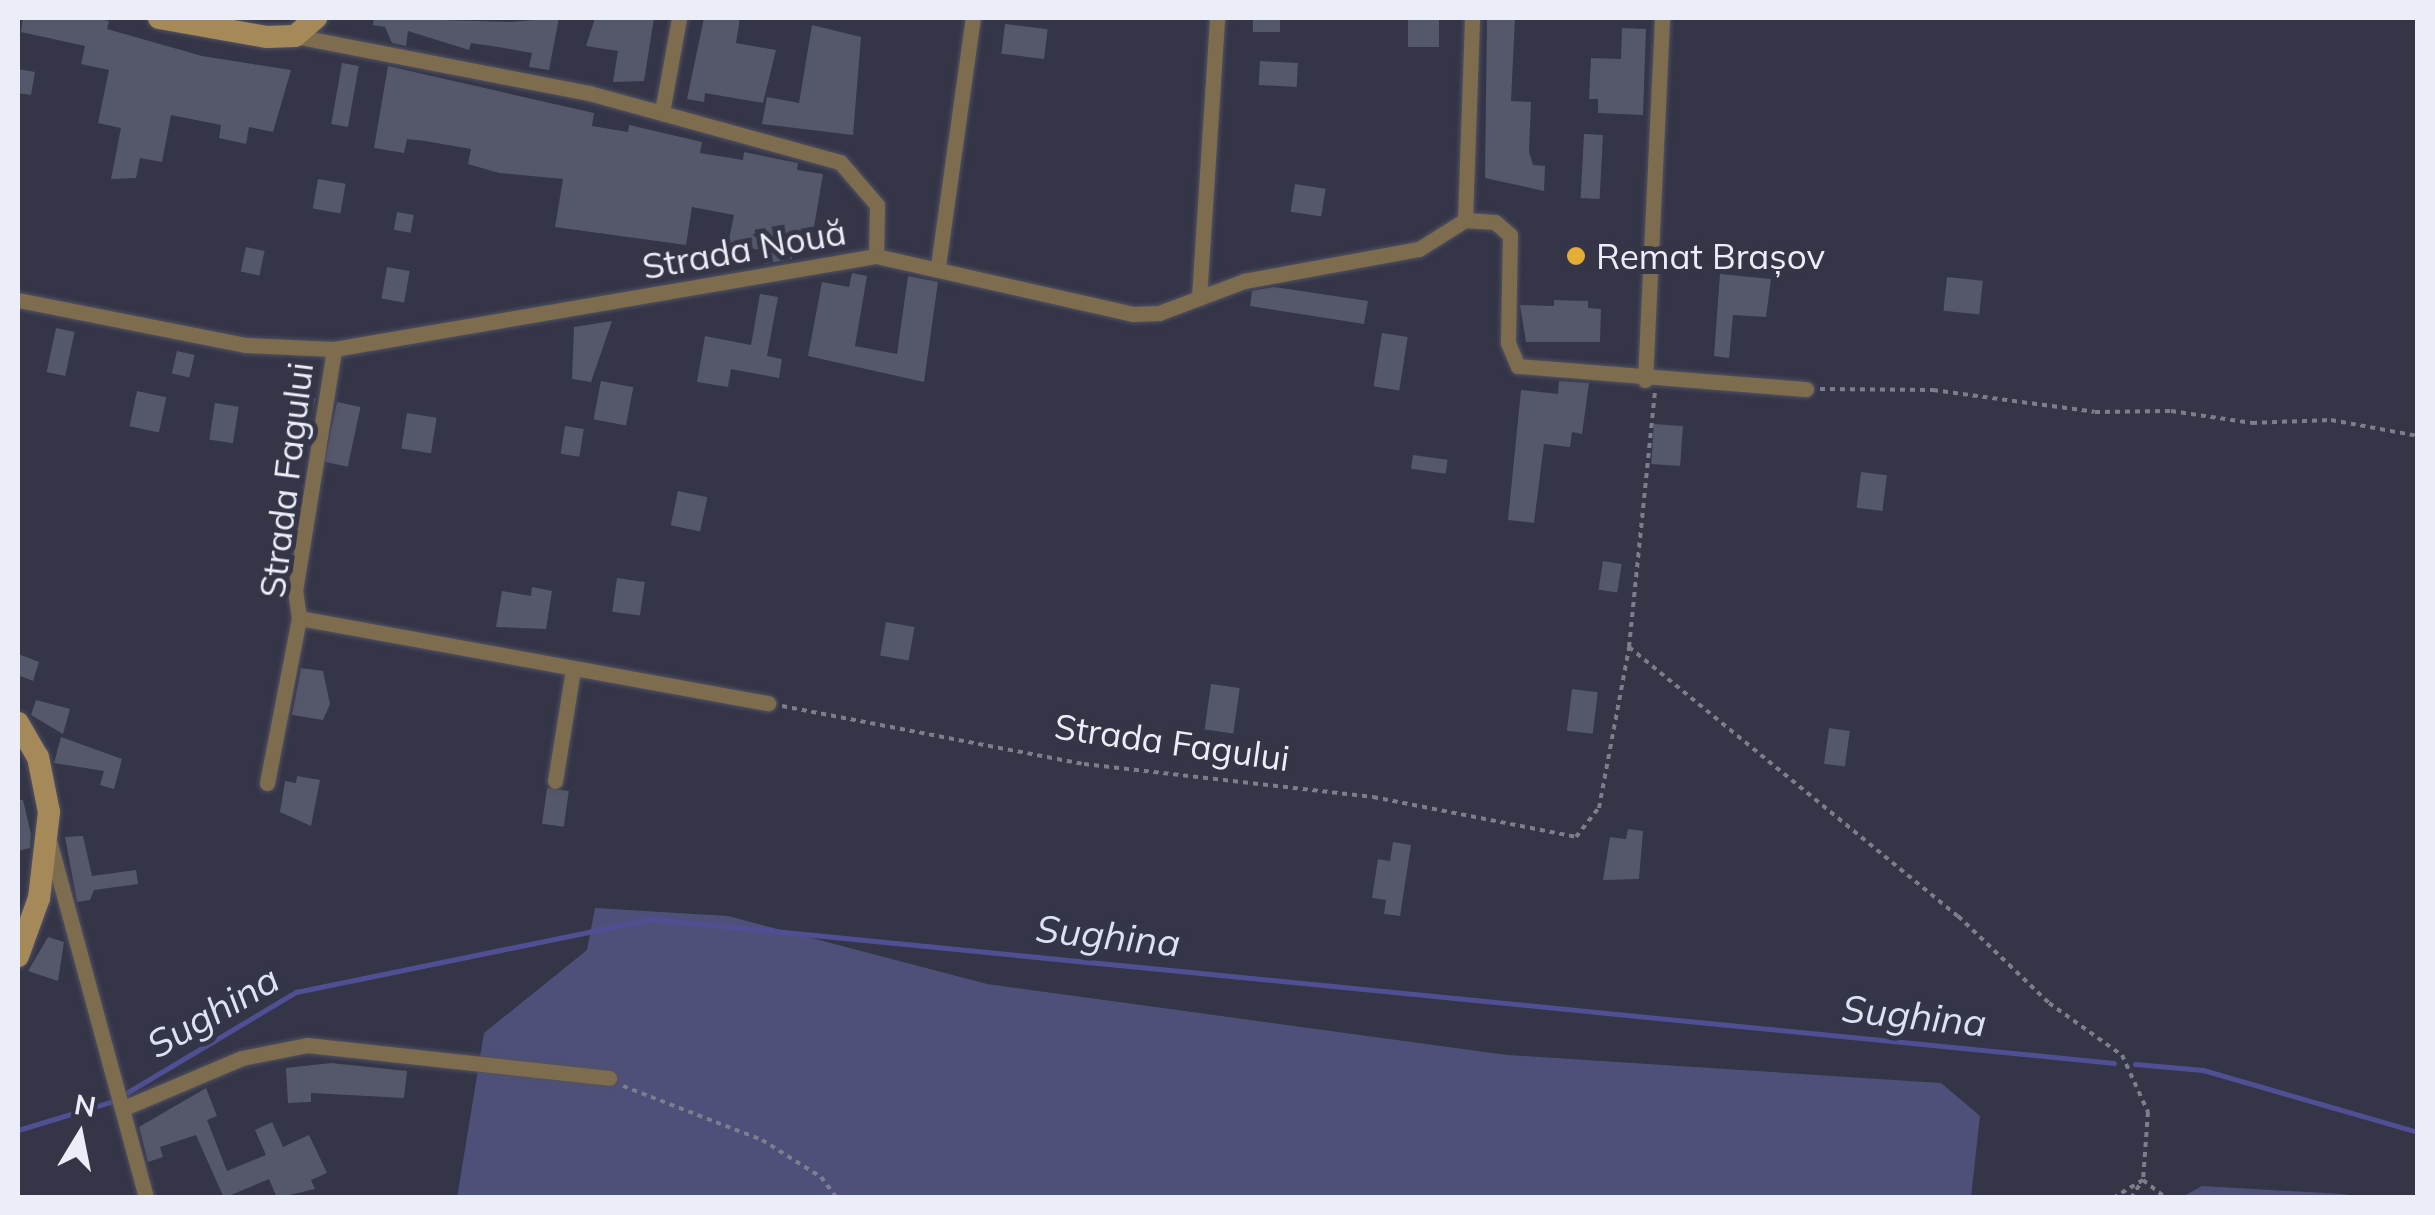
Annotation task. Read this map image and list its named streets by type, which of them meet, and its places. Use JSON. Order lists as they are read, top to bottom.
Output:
{
  "streets": {
    "street": ["Strada Nouă", "Strada Fagului"]
  },
  "crossings": [
    ["Strada Nouă", "Strada Fagului"]
  ],
  "water": ["Sughina"],
  "places": ["Remat Brașov"],
  "north": "top"
}
